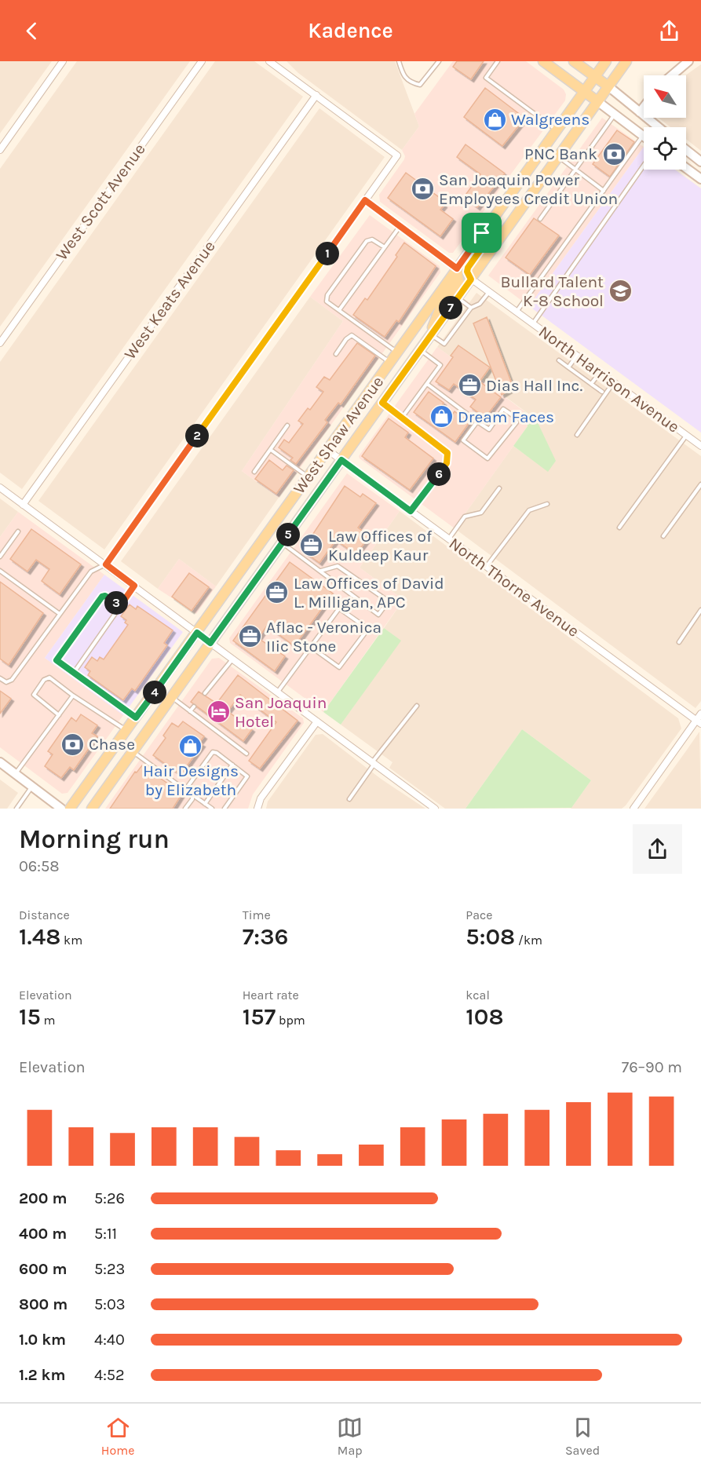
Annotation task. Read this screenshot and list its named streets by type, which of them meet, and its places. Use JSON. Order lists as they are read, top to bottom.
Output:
{
  "streets": {
    "main road": ["West Shaw Avenue"],
    "street": [
      "West Scott Avenue",
      "West Keats Avenue",
      "North Harrison Avenue",
      "North Thorne Avenue"
    ]
  },
  "crossings": [
    ["North Harrison Avenue", "West Shaw Avenue"],
    ["West Shaw Avenue", "North Thorne Avenue"]
  ],
  "places": {
    "shop": ["Walgreens", "Dream Faces", "Hair Designs by Elizabeth"],
    "bank": ["PNC Bank", "San Joaquin Power Employees Credit Union", "Chase"],
    "school or university": ["Bullard Talent K-8 School"],
    "office": [
      "Dias Hall Inc.",
      "Law Offices of Kuldeep Kaur",
      "Law Offices of David L. Milligan, APC",
      "Aflac - Veronica IIic Stone"
    ],
    "hotel": ["San Joaquin Hotel"]
  },
  "north": "top left",
  "page": {
    "header": "Kadence",
    "pins": [
      "1",
      "7",
      "2",
      "6",
      "5",
      "3",
      "4"
    ],
    "heading": ["Morning run", "06:58"],
    "stats": [
      ["Distance", "1.48 km"],
      ["Time", "7:36"],
      ["Pace", "5:08 /km"],
      ["Elevation", "15 m"],
      ["Heart rate", "157 bpm"],
      ["kcal", "108"]
    ],
    "chart": ["Elevation", "76–90 m"],
    "list": [
      {
        "name": "200 m",
        "note": "5:26"
      },
      {
        "name": "400 m",
        "note": "5:11"
      },
      {
        "name": "600 m",
        "note": "5:23"
      },
      {
        "name": "800 m",
        "note": "5:03"
      },
      {
        "name": "1.0 km",
        "note": "4:40"
      },
      {
        "name": "1.2 km",
        "note": "4:52"
      }
    ],
    "tabs": ["Home", "Map", "Saved"]
  }
}
